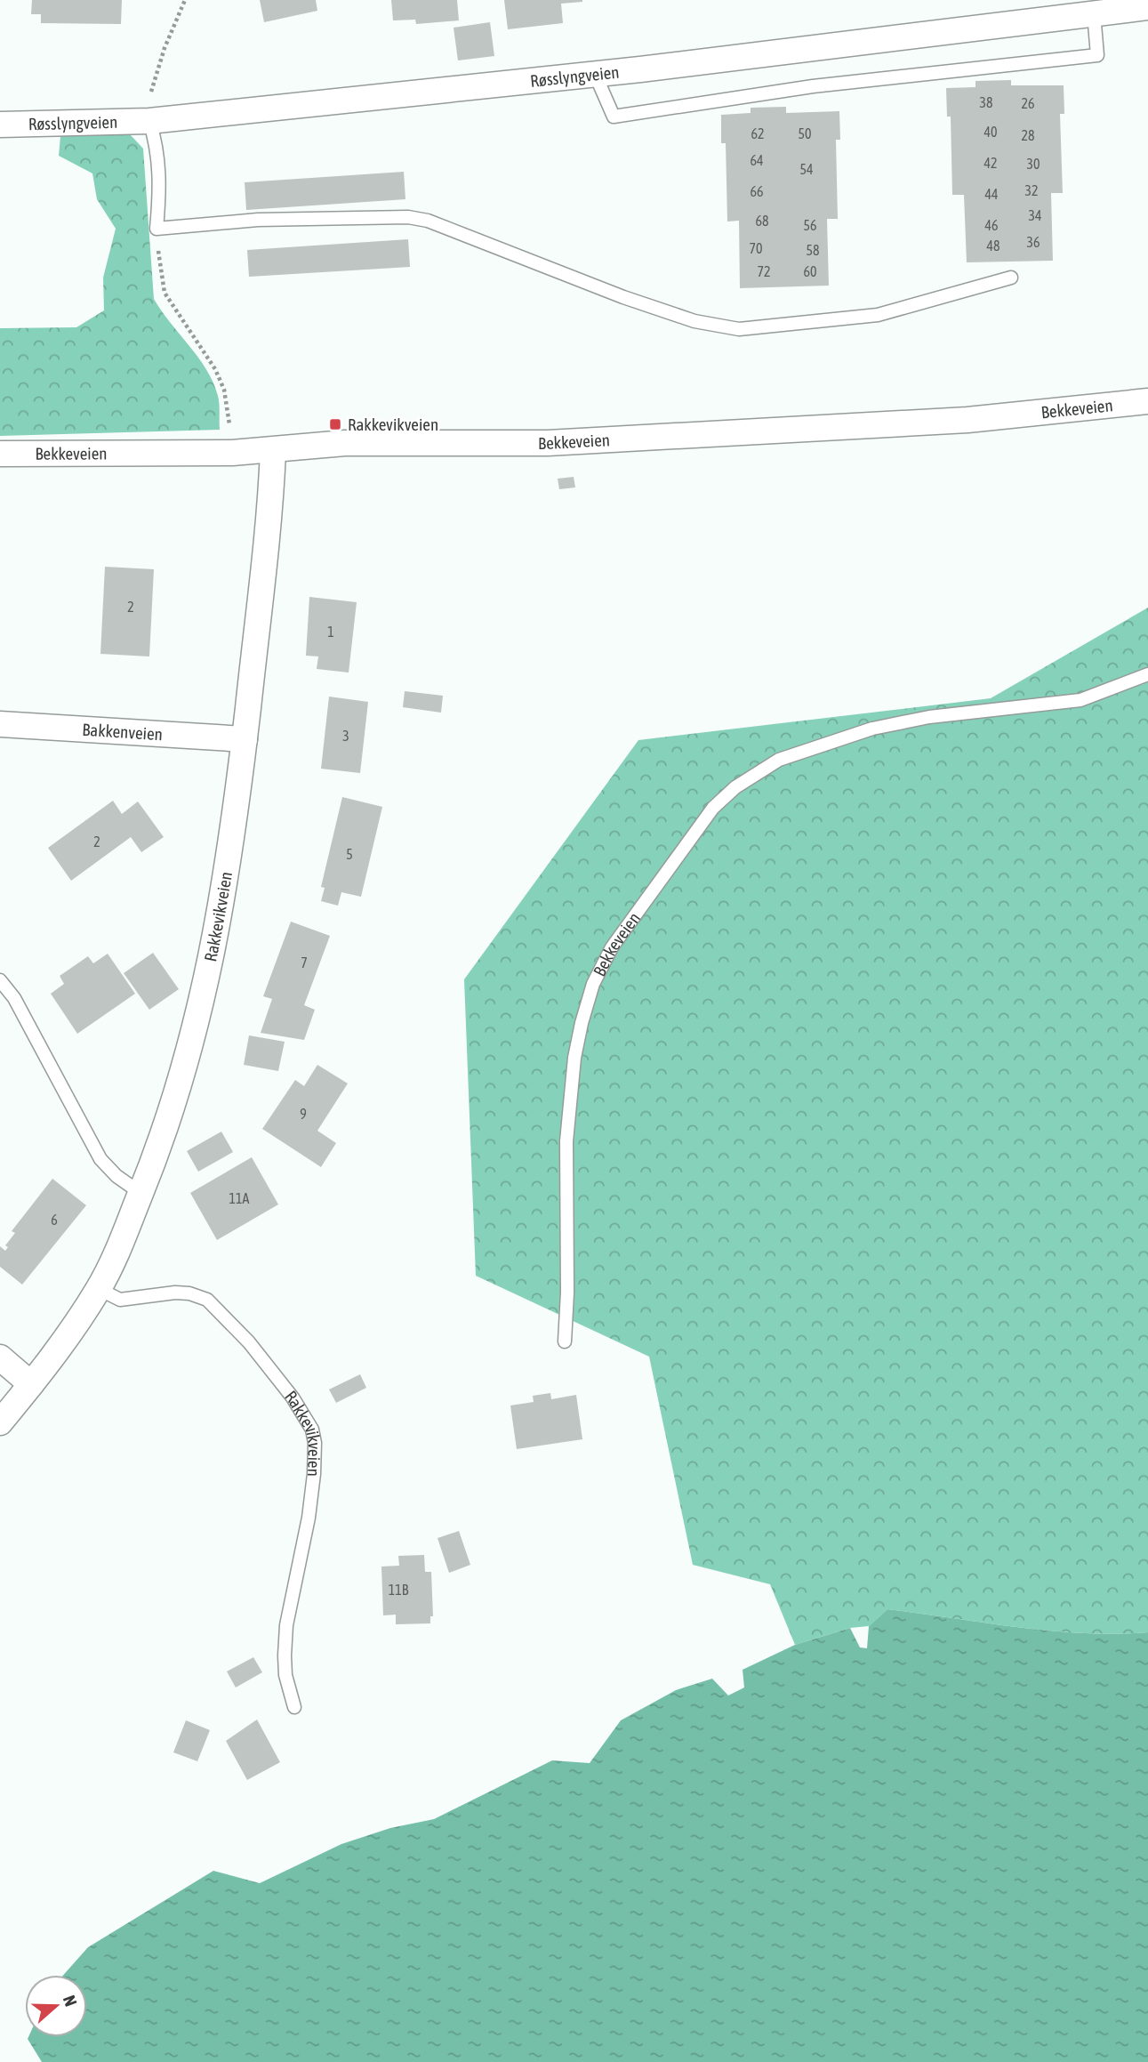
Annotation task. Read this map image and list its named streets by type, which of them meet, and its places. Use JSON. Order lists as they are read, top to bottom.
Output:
{
  "streets": {
    "street": [
      "Røsslyngveien",
      "Bekkeveien",
      "Bakkenveien",
      "Rakkevikveien"
    ]
  },
  "crossings": [
    ["Bekkeveien", "Rakkevikveien"],
    ["Bakkenveien", "Rakkevikveien"]
  ],
  "places": {
    "transit": ["Rakkevikveien"]
  },
  "house_numbers": [
    "38",
    "26",
    "40",
    "62",
    "50",
    "28",
    "64",
    "42",
    "30",
    "54",
    "32",
    "66",
    "44",
    "34",
    "68",
    "56",
    "46",
    "36",
    "48",
    "70",
    "58",
    "72",
    "60",
    "2",
    "1",
    "3",
    "2",
    "5",
    "7",
    "9",
    "11A",
    "6",
    "11B"
  ],
  "north": "right"
}
